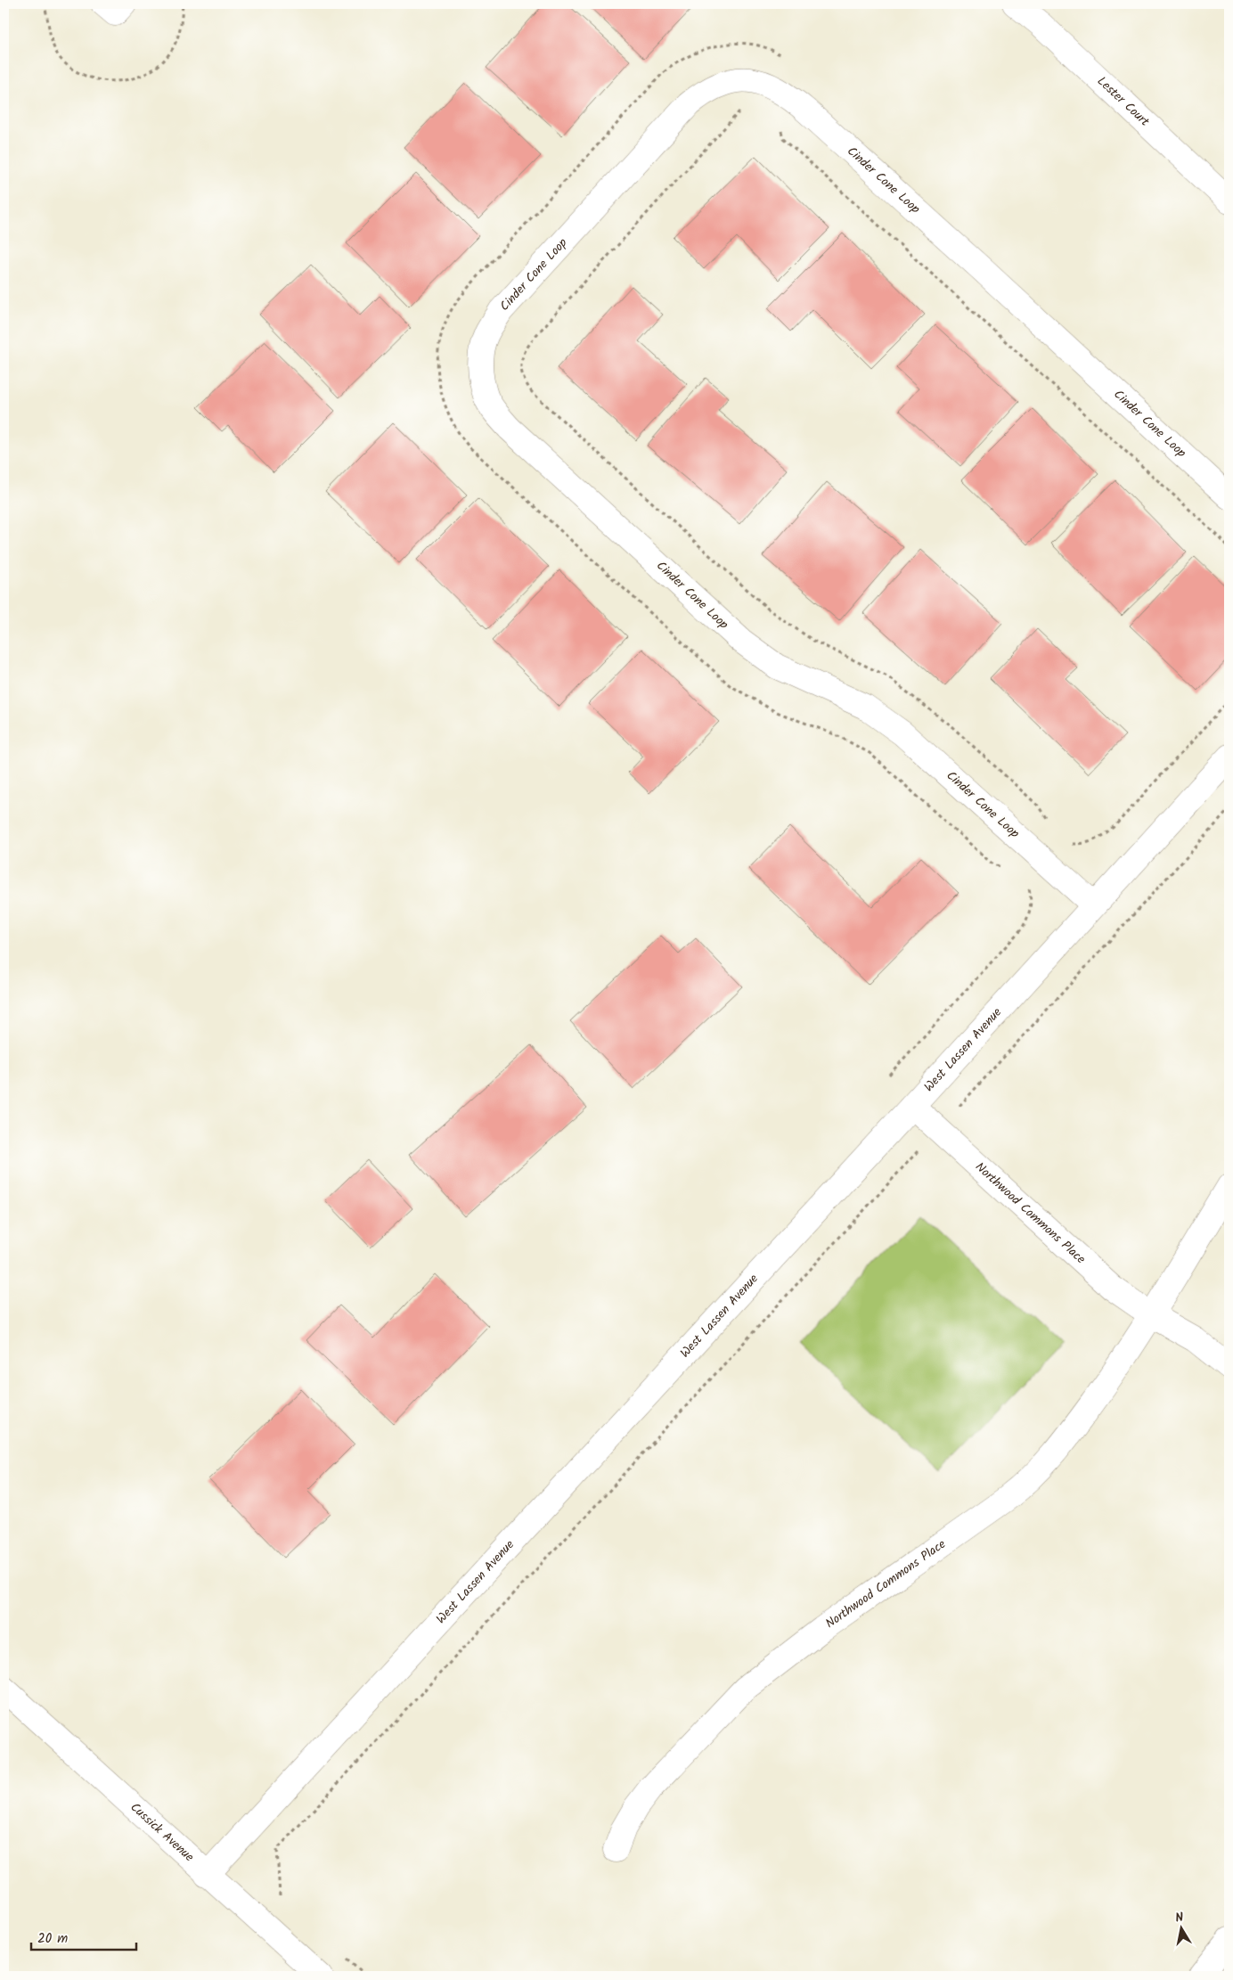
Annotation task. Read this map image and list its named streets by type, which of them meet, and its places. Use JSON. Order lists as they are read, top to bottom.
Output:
{
  "streets": {
    "street": [
      "Lester Court",
      "Cinder Cone Loop",
      "West Lassen Avenue",
      "Northwood Commons Place",
      "Cussick Avenue"
    ]
  },
  "crossings": [
    ["Cinder Cone Loop", "West Lassen Avenue"],
    ["West Lassen Avenue", "Northwood Commons Place"],
    ["West Lassen Avenue", "Cussick Avenue"]
  ],
  "scale_bar": "20 m",
  "north": "top"
}
